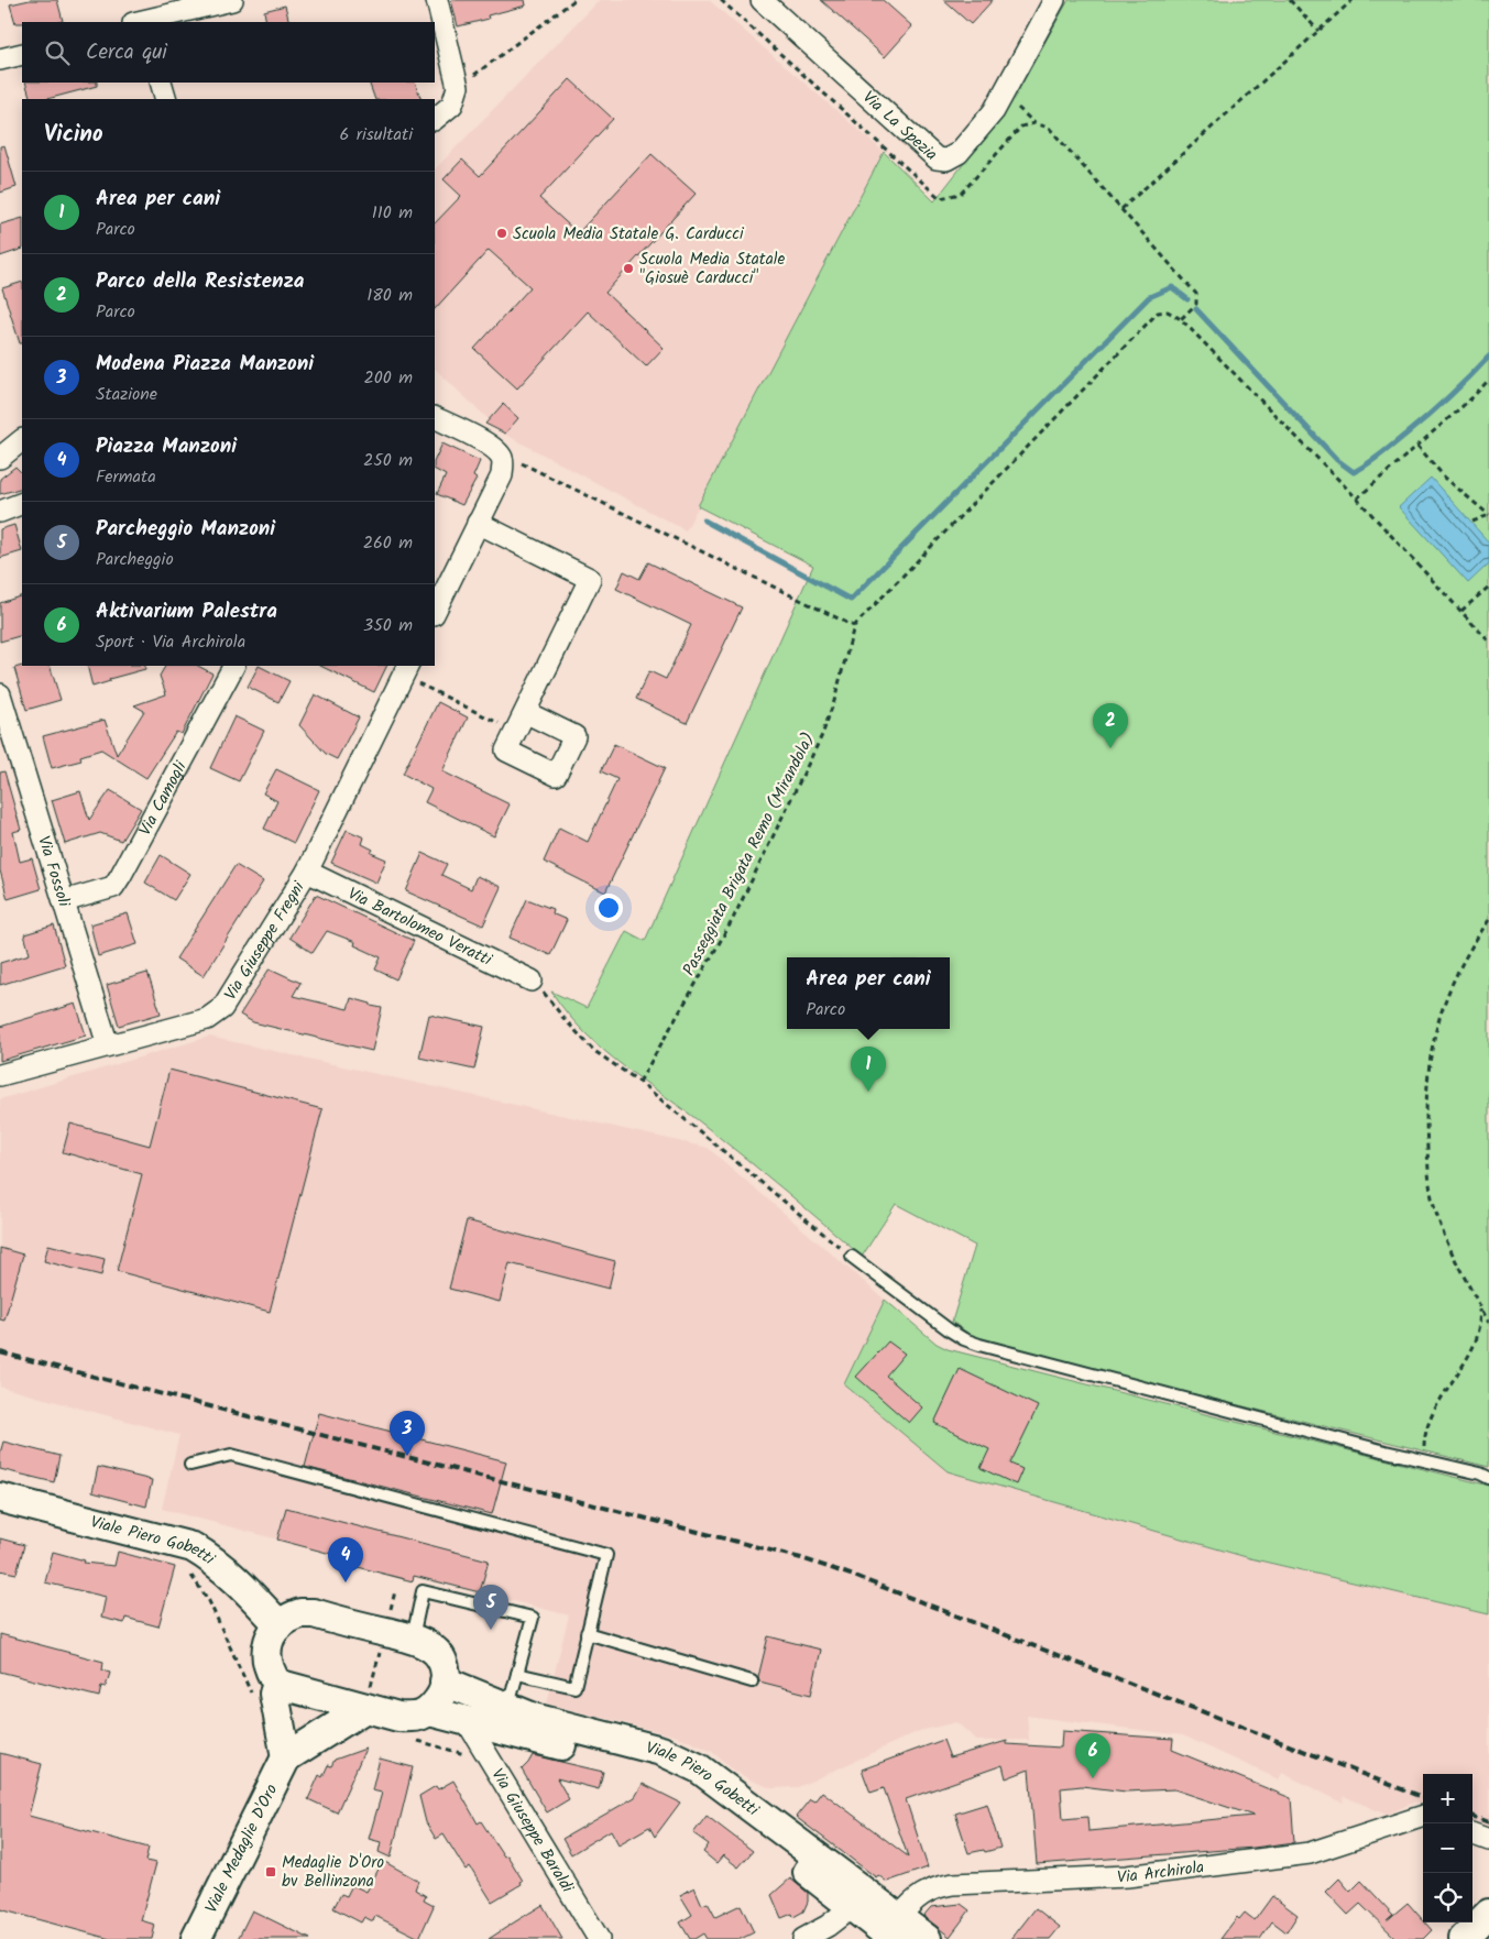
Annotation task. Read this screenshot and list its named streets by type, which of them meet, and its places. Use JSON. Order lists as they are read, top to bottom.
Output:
{
  "streets": {
    "main road": ["Viale Piero Gobetti", "Viale Medaglie D'Oro"],
    "street": [
      "Via La Spezia",
      "Via Camogli",
      "Via Fossoli",
      "Via Bartolomeo Veratti",
      "Via Giuseppe Fregni",
      "Via Giuseppe Baraldi",
      "Via Archirola"
    ],
    "path": ["Passeggiata Brigata Remo (Mirandola)"]
  },
  "crossings": [
    ["Via Camogli", "Via Fossoli"],
    ["Via Fossoli", "Via Giuseppe Fregni"],
    ["Via Bartolomeo Veratti", "Via Giuseppe Fregni"],
    ["Viale Piero Gobetti", "Via Giuseppe Baraldi"],
    ["Viale Piero Gobetti", "Via Archirola"]
  ],
  "places": {
    "other": ["Scuola Media Statale G. Carducci", "Scuola Media Statale \"Giosuè Carducci\""],
    "transit": ["Medaglie D'Oro bv Bellinzona"]
  },
  "page": {
    "search": "Cerca qui",
    "heading": ["Vicino", "6 risultati"],
    "list": [
      {
        "mark": "1",
        "name": "Area per cani",
        "note": "Parco",
        "value": "110 m"
      },
      {
        "mark": "2",
        "name": "Parco della Resistenza",
        "note": "Parco",
        "value": "180 m"
      },
      {
        "mark": "3",
        "name": "Modena Piazza Manzoni",
        "note": "Stazione",
        "value": "200 m"
      },
      {
        "mark": "4",
        "name": "Piazza Manzoni",
        "note": "Fermata",
        "value": "250 m"
      },
      {
        "mark": "5",
        "name": "Parcheggio Manzoni",
        "note": "Parcheggio",
        "value": "260 m"
      },
      {
        "mark": "6",
        "name": "Aktivarium Palestra",
        "note": "Sport · Via Archirola",
        "value": "350 m"
      }
    ],
    "pins": [
      "2",
      "1",
      "3",
      "4",
      "5",
      "6"
    ],
    "popup": ["Area per cani", "Parco"],
    "map_buttons": ["+", "−"]
  }
}
